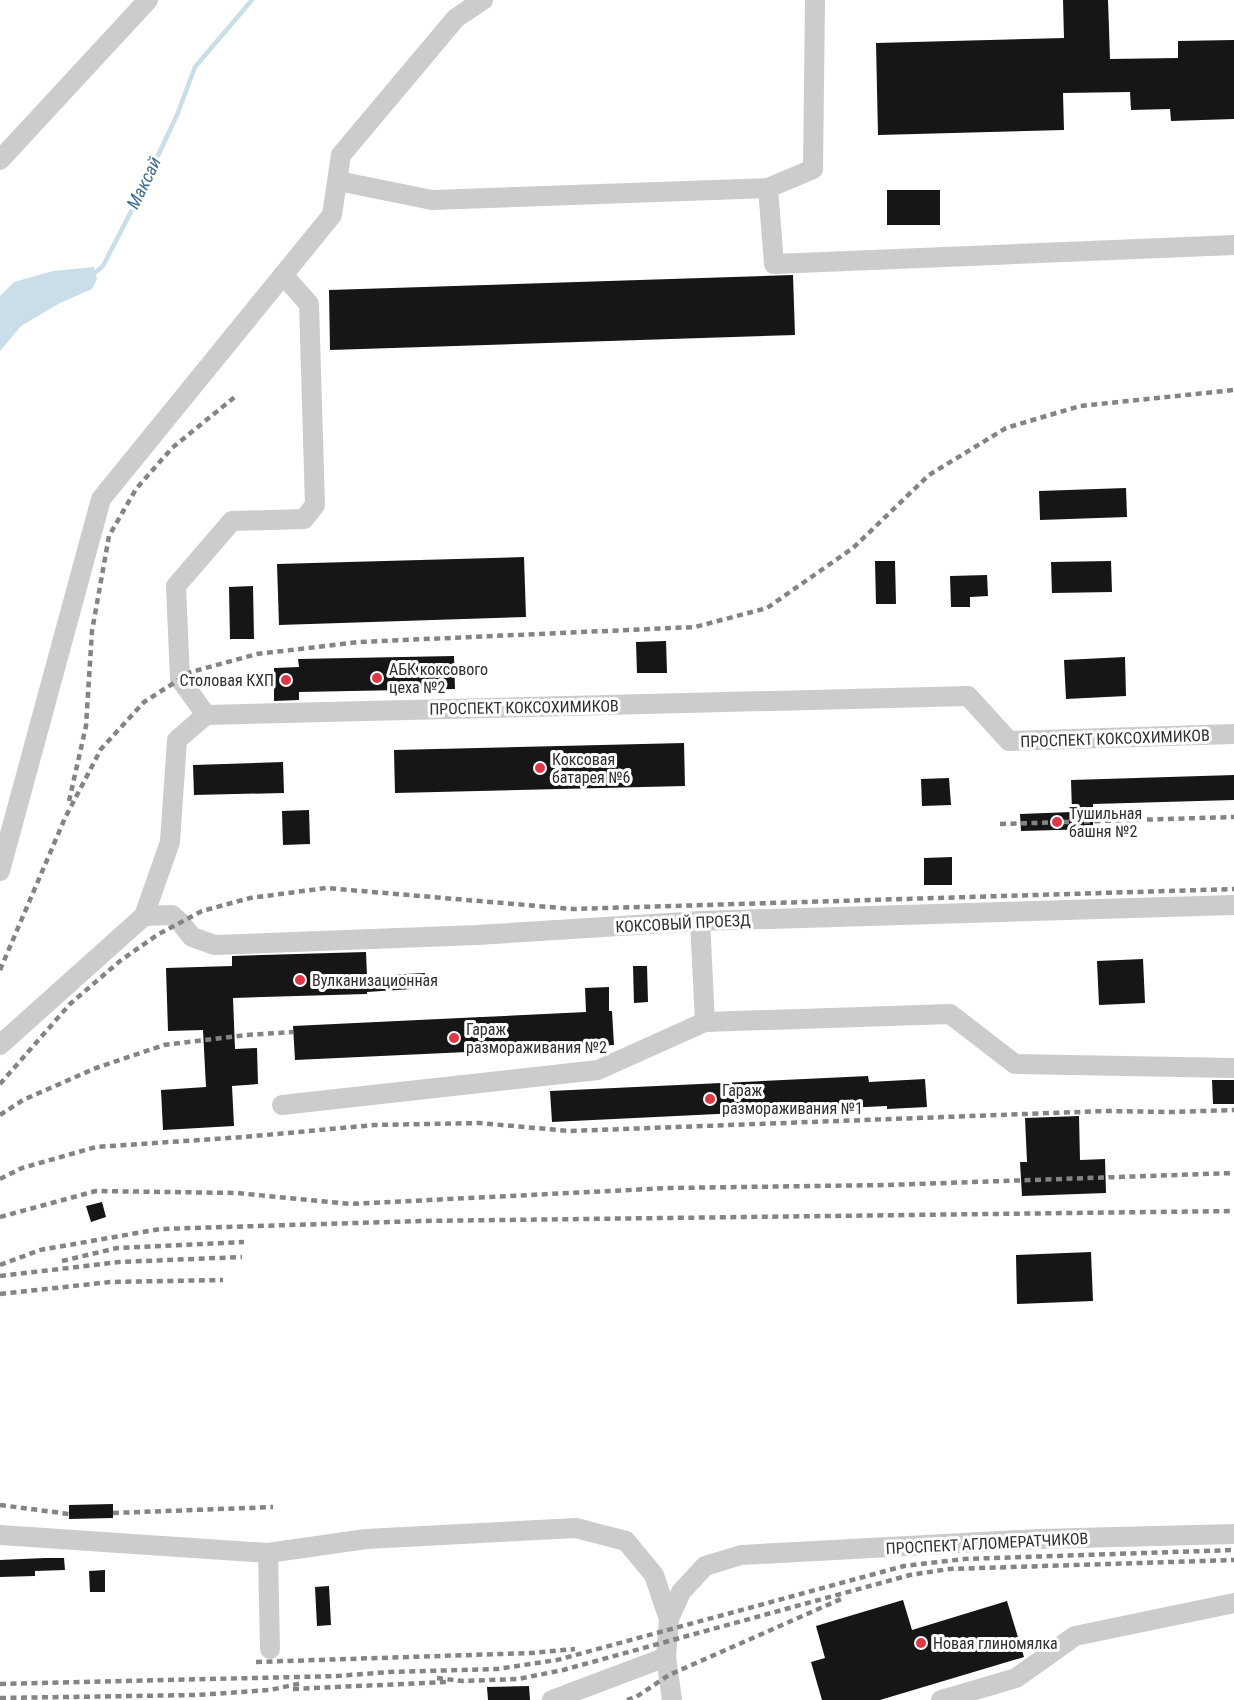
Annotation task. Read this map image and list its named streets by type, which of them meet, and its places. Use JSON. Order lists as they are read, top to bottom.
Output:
{
  "streets": {
    "street": ["ПРОСПЕКТ КОКСОХИМИКОВ", "КОКСОВЫЙ ПРОЕЗД", "ПРОСПЕКТ АГЛОМЕРАТЧИКОВ"]
  },
  "water": ["Максай"],
  "places": [
    "АБК коксового цеха №2",
    "Столовая КХП",
    "Коксовая батарея №6",
    "Тушильная башня №2",
    "Вулканизационная",
    "Гараж размораживания №2",
    "Гараж размораживания №1",
    "Новая глиномялка"
  ]
}
